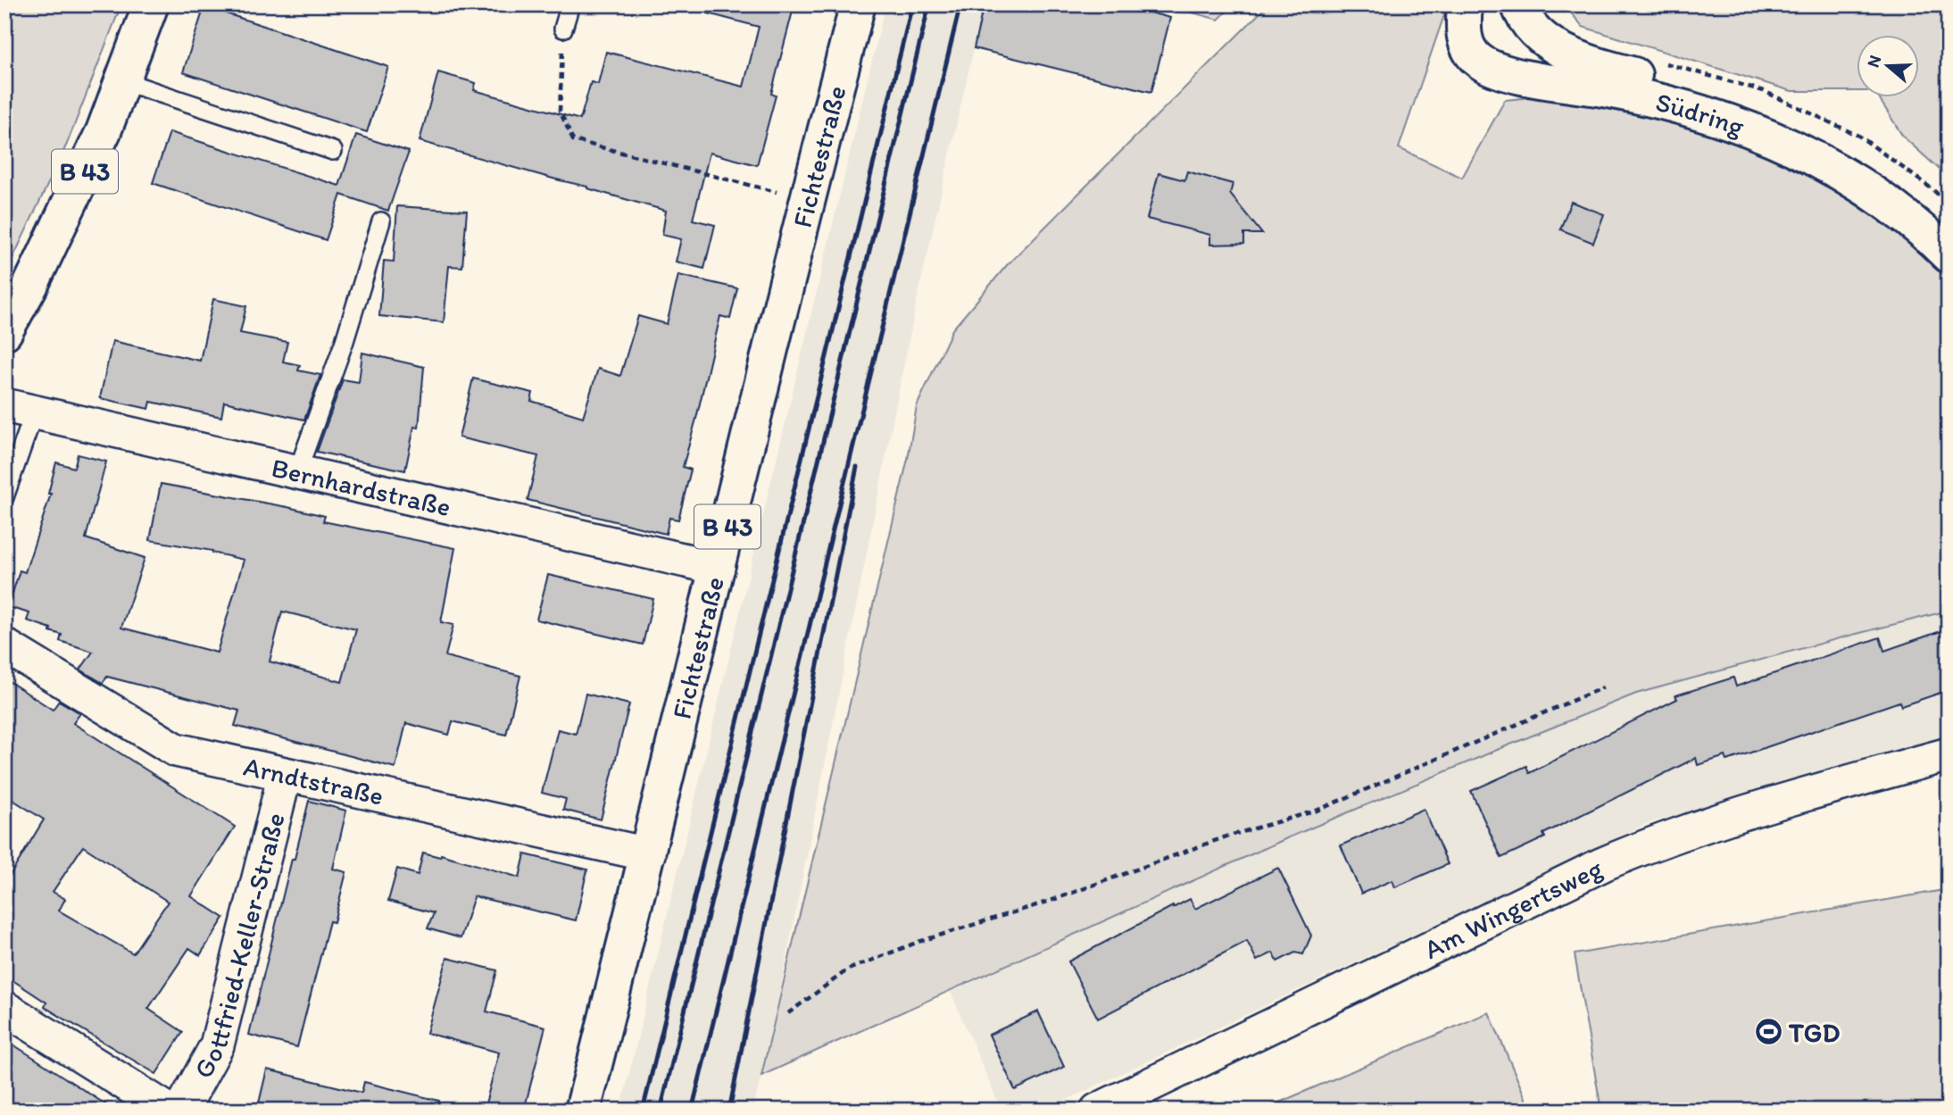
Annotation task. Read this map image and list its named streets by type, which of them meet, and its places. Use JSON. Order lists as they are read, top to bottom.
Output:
{
  "streets": {
    "main road": ["Südring", "Fichtestraße", "B 43"],
    "street": [
      "Bernhardstraße",
      "Arndtstraße",
      "Am Wingertsweg",
      "Gottfried-Keller-Straße"
    ]
  },
  "crossings": [
    ["Fichtestraße", "Bernhardstraße"],
    ["Fichtestraße", "Arndtstraße"],
    ["Arndtstraße", "Gottfried-Keller-Straße"]
  ],
  "places": {
    "sports": ["TGD"]
  },
  "north": "left"
}
